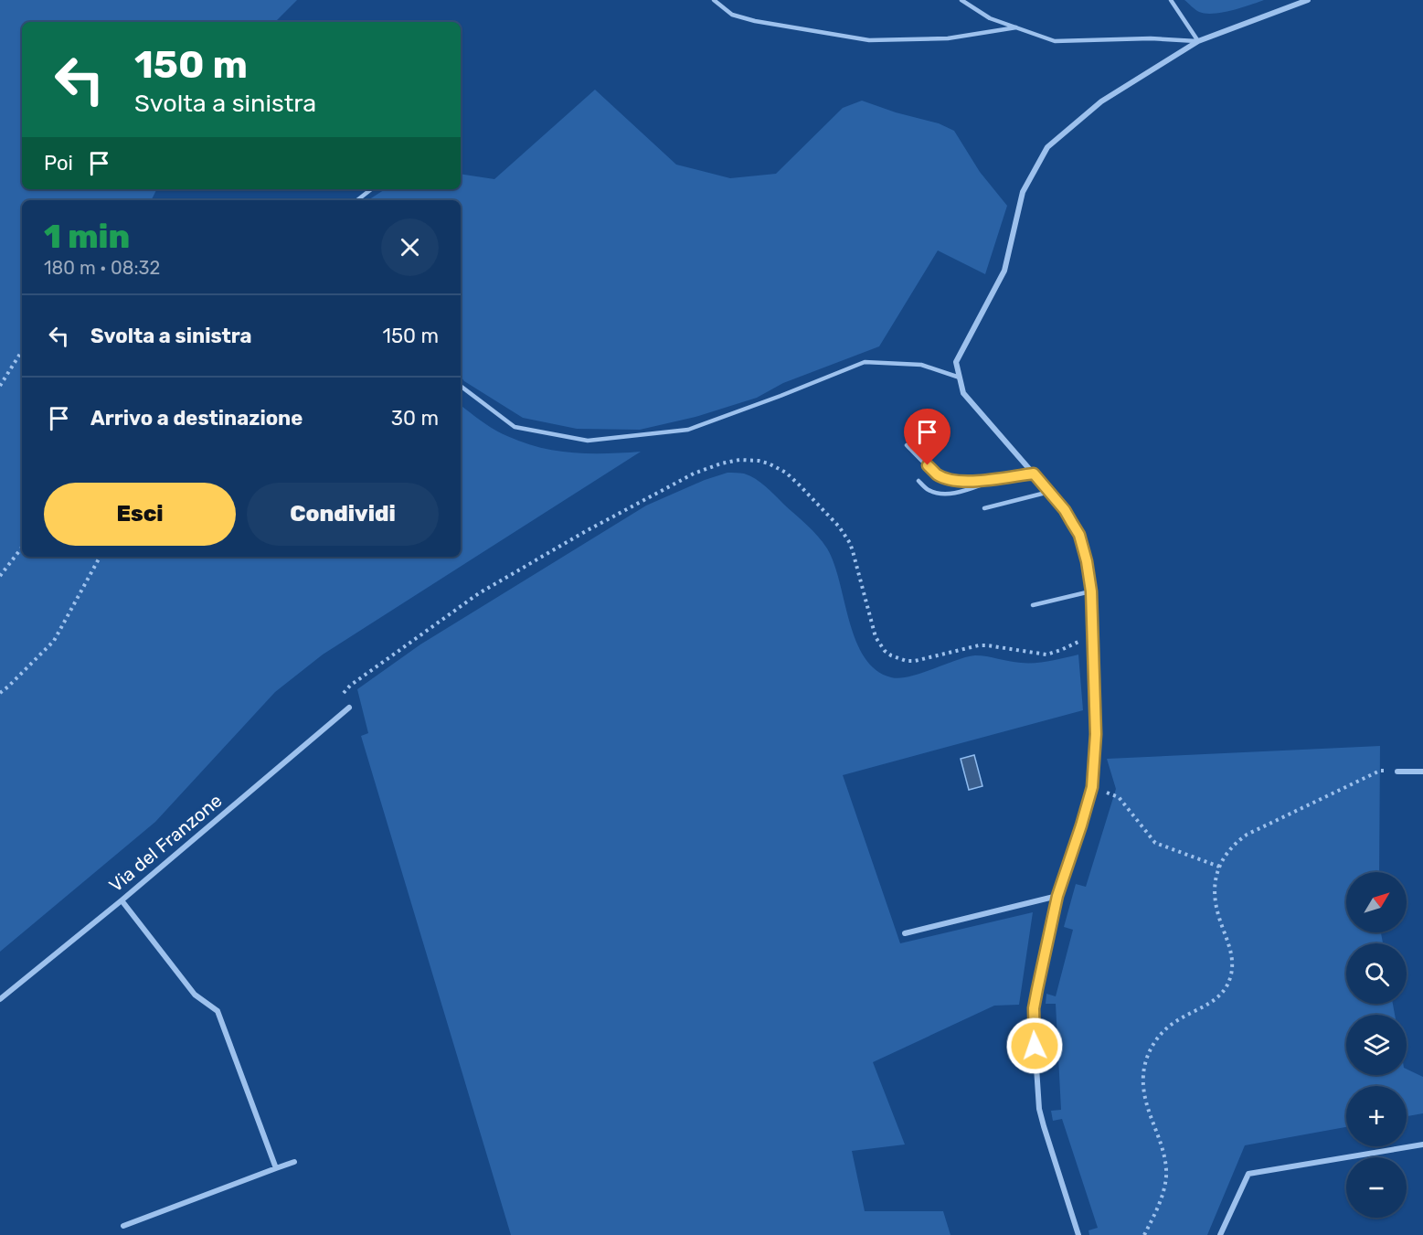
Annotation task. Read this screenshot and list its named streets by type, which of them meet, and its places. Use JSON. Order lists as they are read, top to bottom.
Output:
{
  "streets": {
    "street": ["Via del Franzone"]
  },
  "north": "top right",
  "page": {
    "turn": ["150 m", "Svolta a sinistra"],
    "then": "Poi",
    "heading": ["1 min", "180 m · 08:32"],
    "list": [
      {
        "name": "Svolta a sinistra",
        "value": "150 m"
      },
      {
        "name": "Arrivo a destinazione",
        "value": "30 m"
      }
    ],
    "buttons": ["Esci", "Condividi"],
    "map_buttons": ["+", "−"]
  }
}
